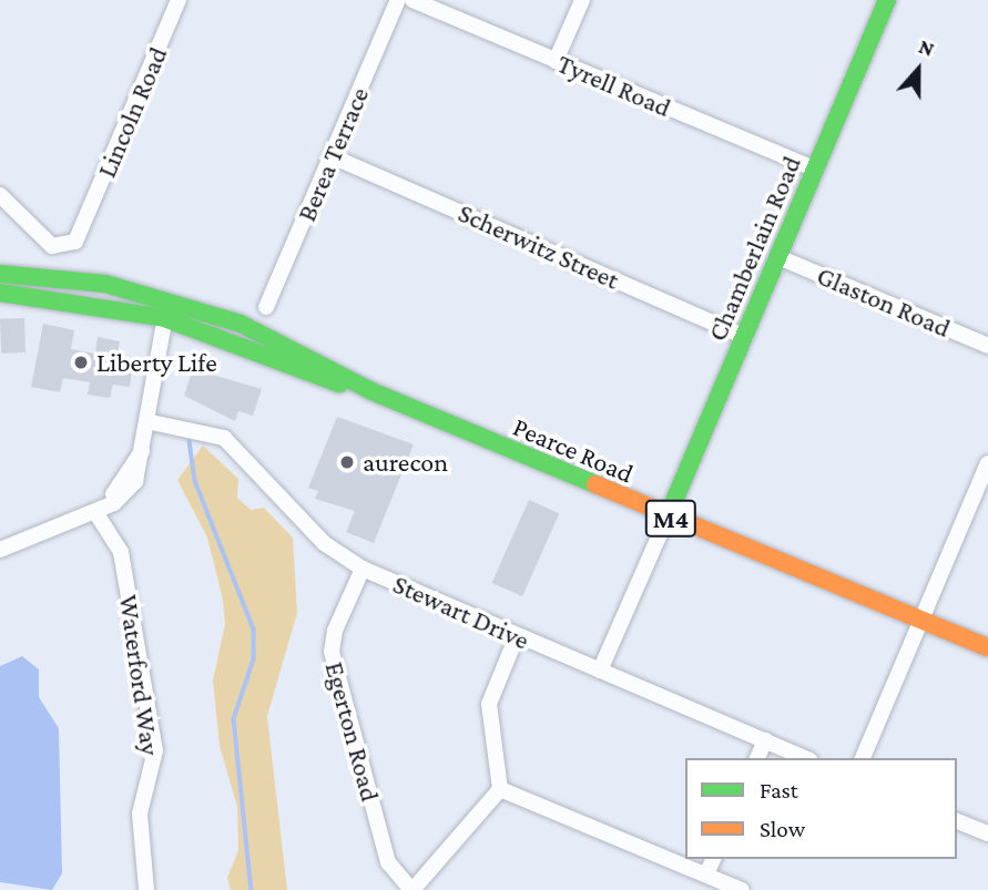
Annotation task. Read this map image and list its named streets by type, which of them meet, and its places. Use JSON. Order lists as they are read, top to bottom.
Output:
{
  "streets": {
    "main road": ["Chamberlain Road", "Pearce Road", "M4"],
    "street": [
      "Tyrell Road",
      "Lincoln Road",
      "Berea Terrace",
      "Scherwitz Street",
      "Glaston Road",
      "Stewart Drive",
      "Waterford Way",
      "Egerton Road"
    ]
  },
  "crossings": [
    ["Tyrell Road", "Chamberlain Road"],
    ["Berea Terrace", "Scherwitz Street"],
    ["Scherwitz Street", "Chamberlain Road"],
    ["Chamberlain Road", "Glaston Road"],
    ["Chamberlain Road", "Pearce Road"],
    ["Stewart Drive", "Egerton Road"]
  ],
  "places": ["Liberty Life", "aurecon"],
  "legend": ["Fast", "Slow"],
  "north": "top"
}
